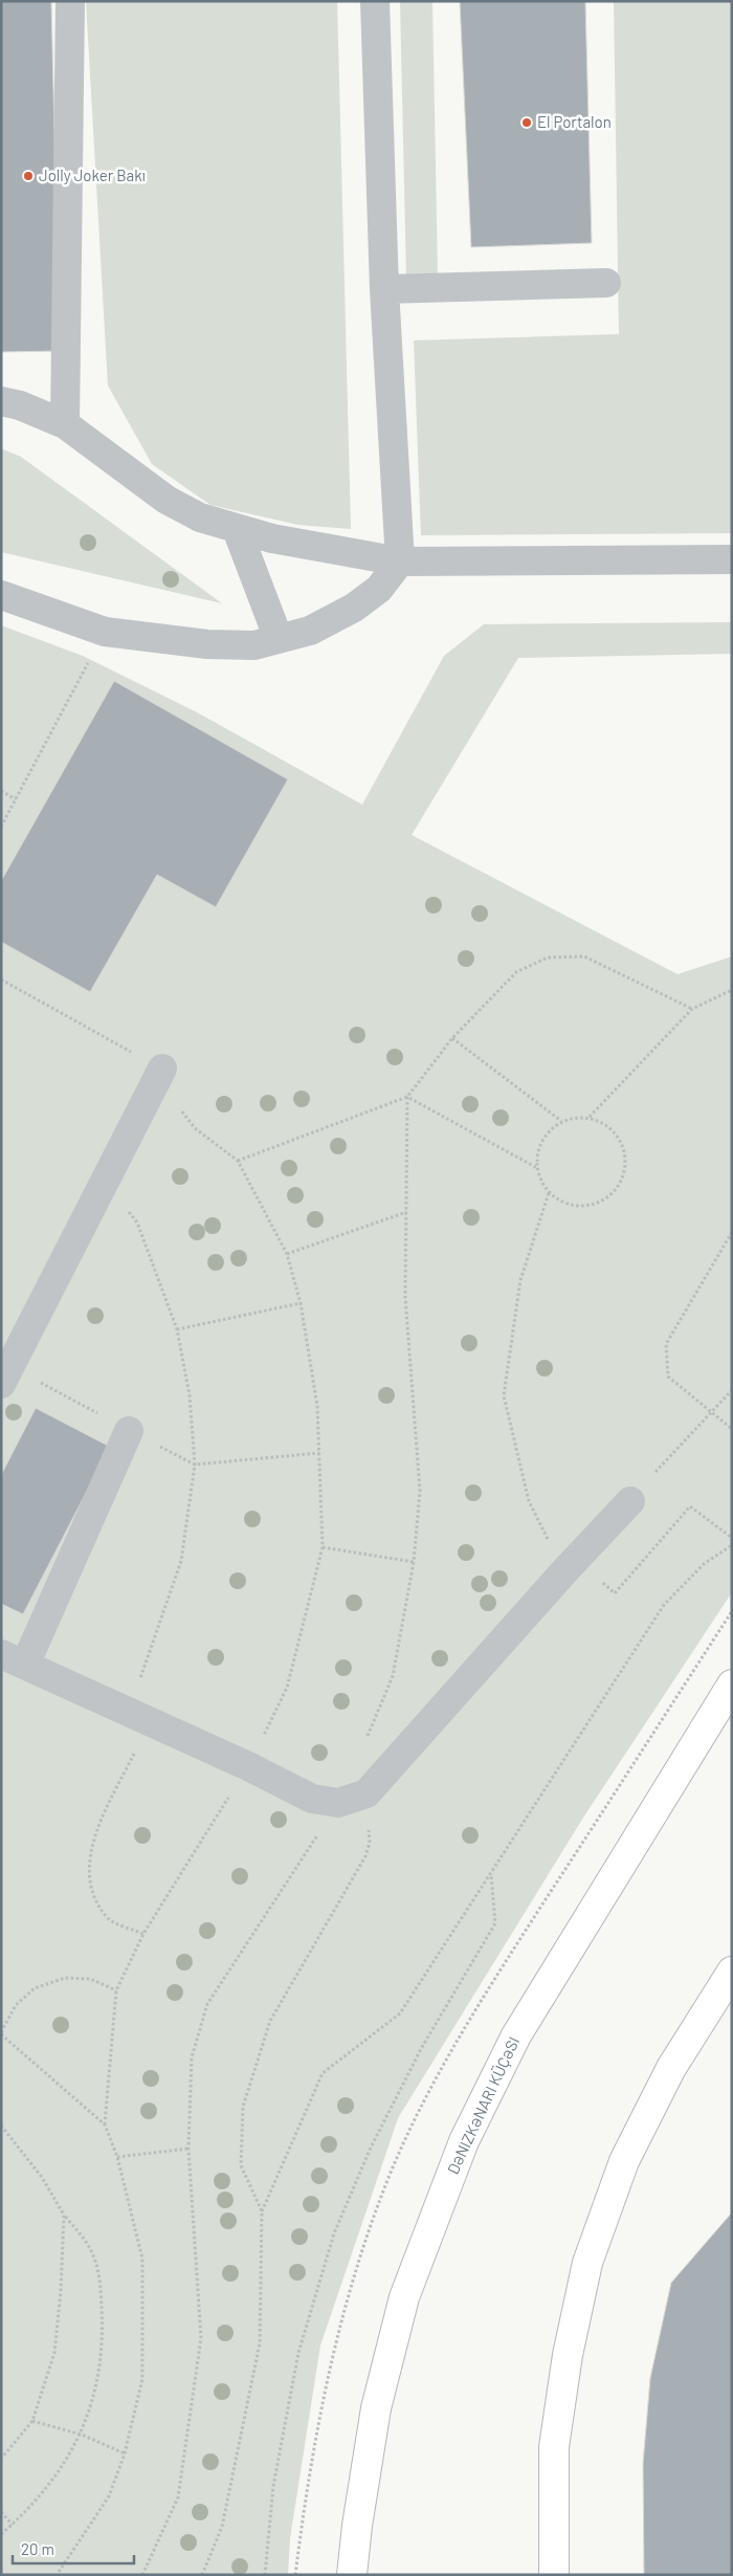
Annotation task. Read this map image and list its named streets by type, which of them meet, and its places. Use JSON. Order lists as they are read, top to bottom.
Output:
{
  "places": ["El Portalon", "Jolly Joker Bakı"],
  "scale_bar": "20 m"
}
